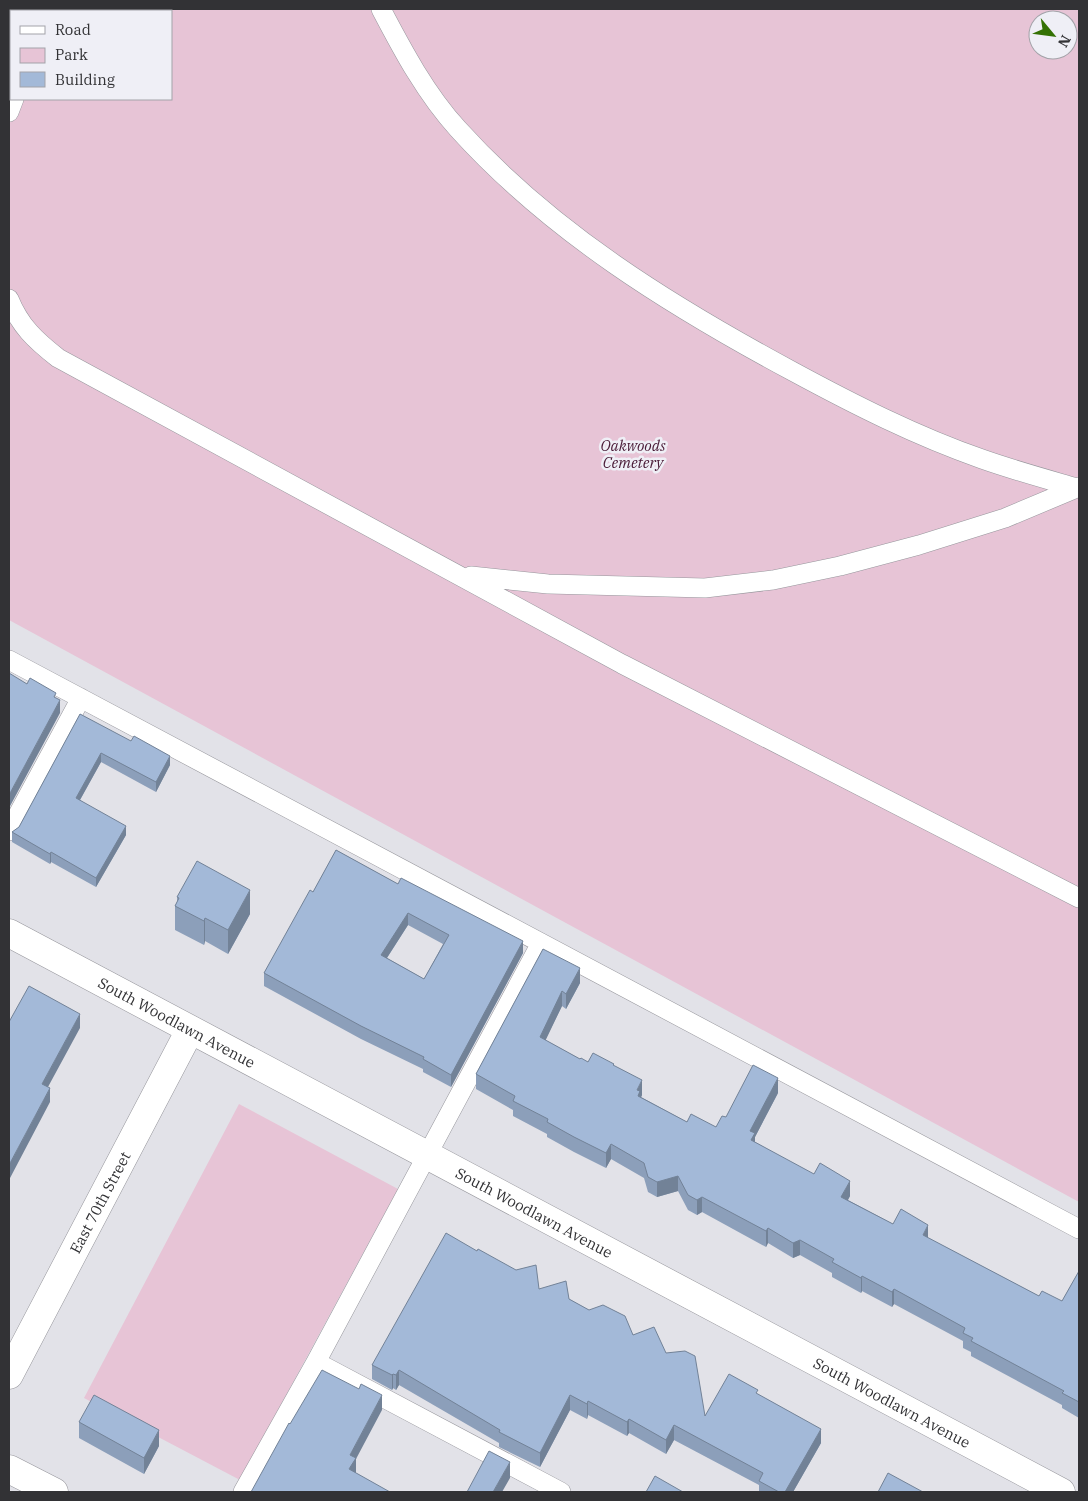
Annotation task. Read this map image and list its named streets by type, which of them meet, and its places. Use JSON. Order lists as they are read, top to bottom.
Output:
{
  "streets": {
    "street": ["South Woodlawn Avenue", "East 70th Street"]
  },
  "crossings": [
    ["South Woodlawn Avenue", "East 70th Street"]
  ],
  "parks": ["Oakwoods Cemetery"],
  "legend": ["Road", "Park", "Building"],
  "north": "bottom right"
}
